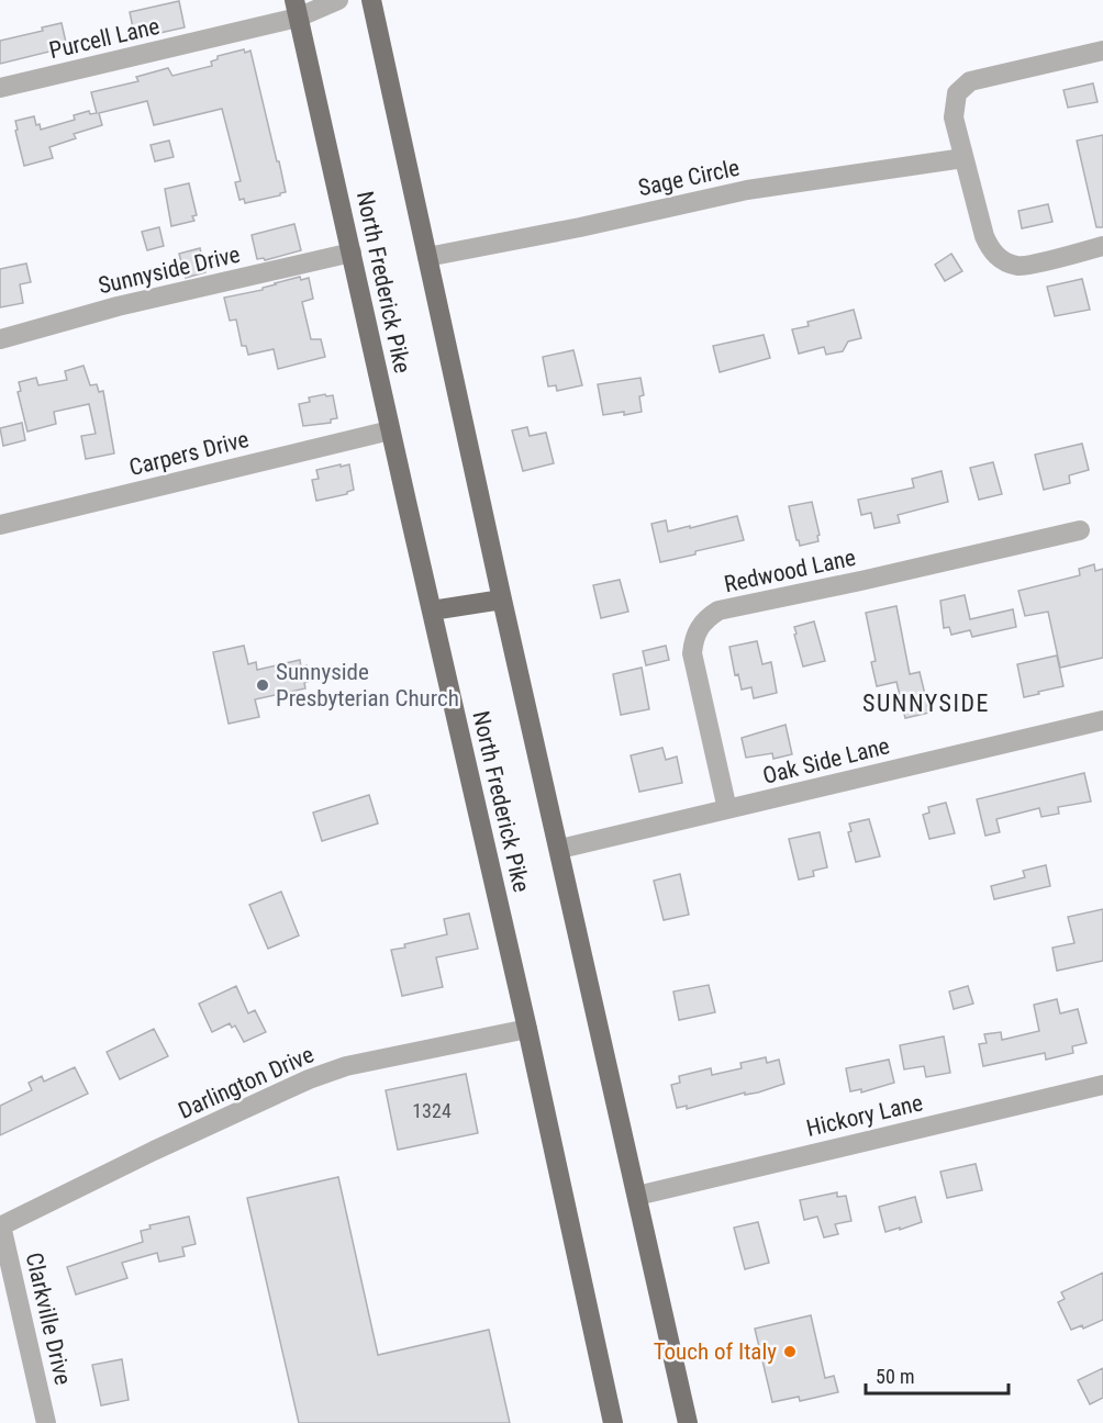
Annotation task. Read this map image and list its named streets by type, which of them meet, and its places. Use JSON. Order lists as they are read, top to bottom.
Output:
{
  "streets": {
    "main road": ["North Frederick Pike"],
    "street": [
      "Purcell Lane",
      "Sage Circle",
      "Sunnyside Drive",
      "Carpers Drive",
      "Redwood Lane",
      "Oak Side Lane",
      "Darlington Drive",
      "Hickory Lane",
      "Clarkville Drive"
    ]
  },
  "crossings": [
    ["Purcell Lane", "North Frederick Pike"],
    ["Sage Circle", "North Frederick Pike"],
    ["Sunnyside Drive", "North Frederick Pike"],
    ["North Frederick Pike", "Carpers Drive"],
    ["North Frederick Pike", "Oak Side Lane"],
    ["North Frederick Pike", "Darlington Drive"],
    ["North Frederick Pike", "Hickory Lane"],
    ["Redwood Lane", "Oak Side Lane"],
    ["Darlington Drive", "Clarkville Drive"]
  ],
  "districts": ["SUNNYSIDE"],
  "places": ["Sunnyside Presbyterian Church", "Touch of Italy"],
  "house_numbers": ["1324"],
  "scale_bar": "50 m"
}
